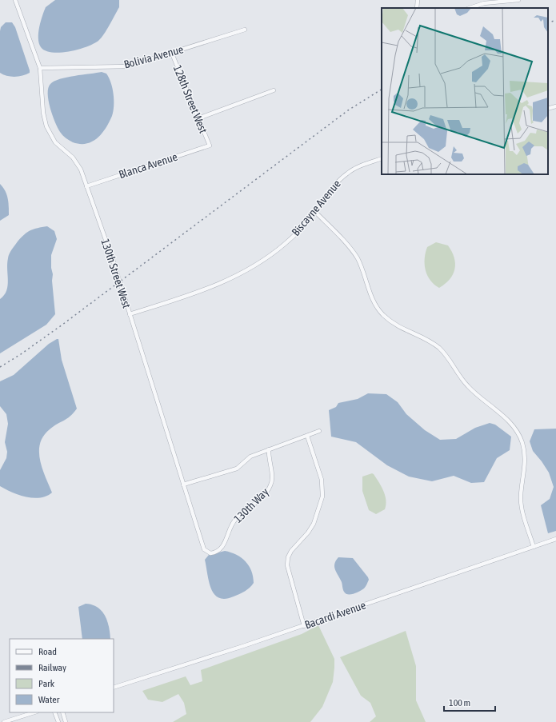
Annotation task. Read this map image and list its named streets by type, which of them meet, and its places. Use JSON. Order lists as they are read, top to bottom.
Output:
{
  "streets": {
    "street": [
      "Bolivia Avenue",
      "128th Street West",
      "Blanca Avenue",
      "Biscayne Avenue",
      "130th Street West",
      "130th Way",
      "Bacardi Avenue"
    ]
  },
  "crossings": [
    ["Bolivia Avenue", "128th Street West"],
    ["Bolivia Avenue", "130th Street West"],
    ["128th Street West", "Blanca Avenue"],
    ["Blanca Avenue", "130th Street West"],
    ["Biscayne Avenue", "130th Street West"],
    ["130th Street West", "130th Way"]
  ],
  "legend": [
    "Road",
    "Railway",
    "Park",
    "Water"
  ],
  "scale_bar": "100 m"
}
